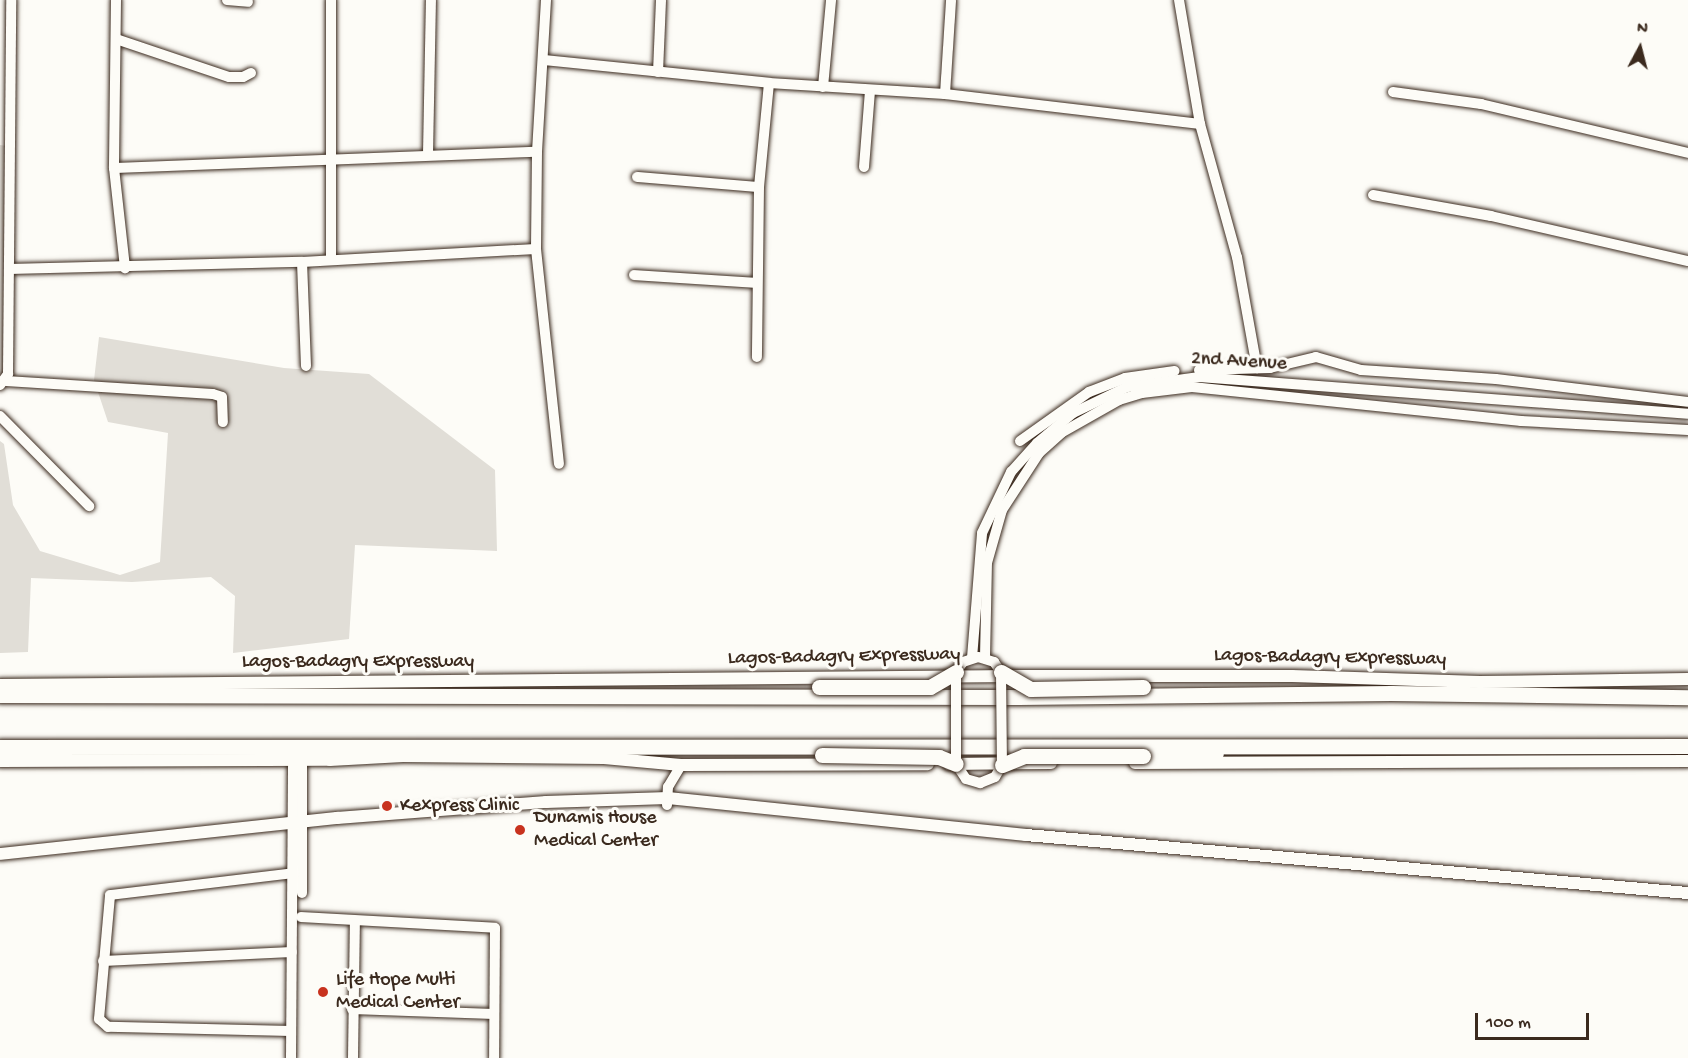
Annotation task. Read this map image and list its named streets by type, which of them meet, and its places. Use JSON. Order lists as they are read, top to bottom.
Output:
{
  "streets": {
    "highway": ["Lagos-Badagry Expressway"],
    "street": ["2nd Avenue"]
  },
  "places": ["Kexpress Clinic", "Dunamis House Medical Center", "Life Hope Multi Medical Center"],
  "scale_bar": "100 m",
  "north": "top"
}
